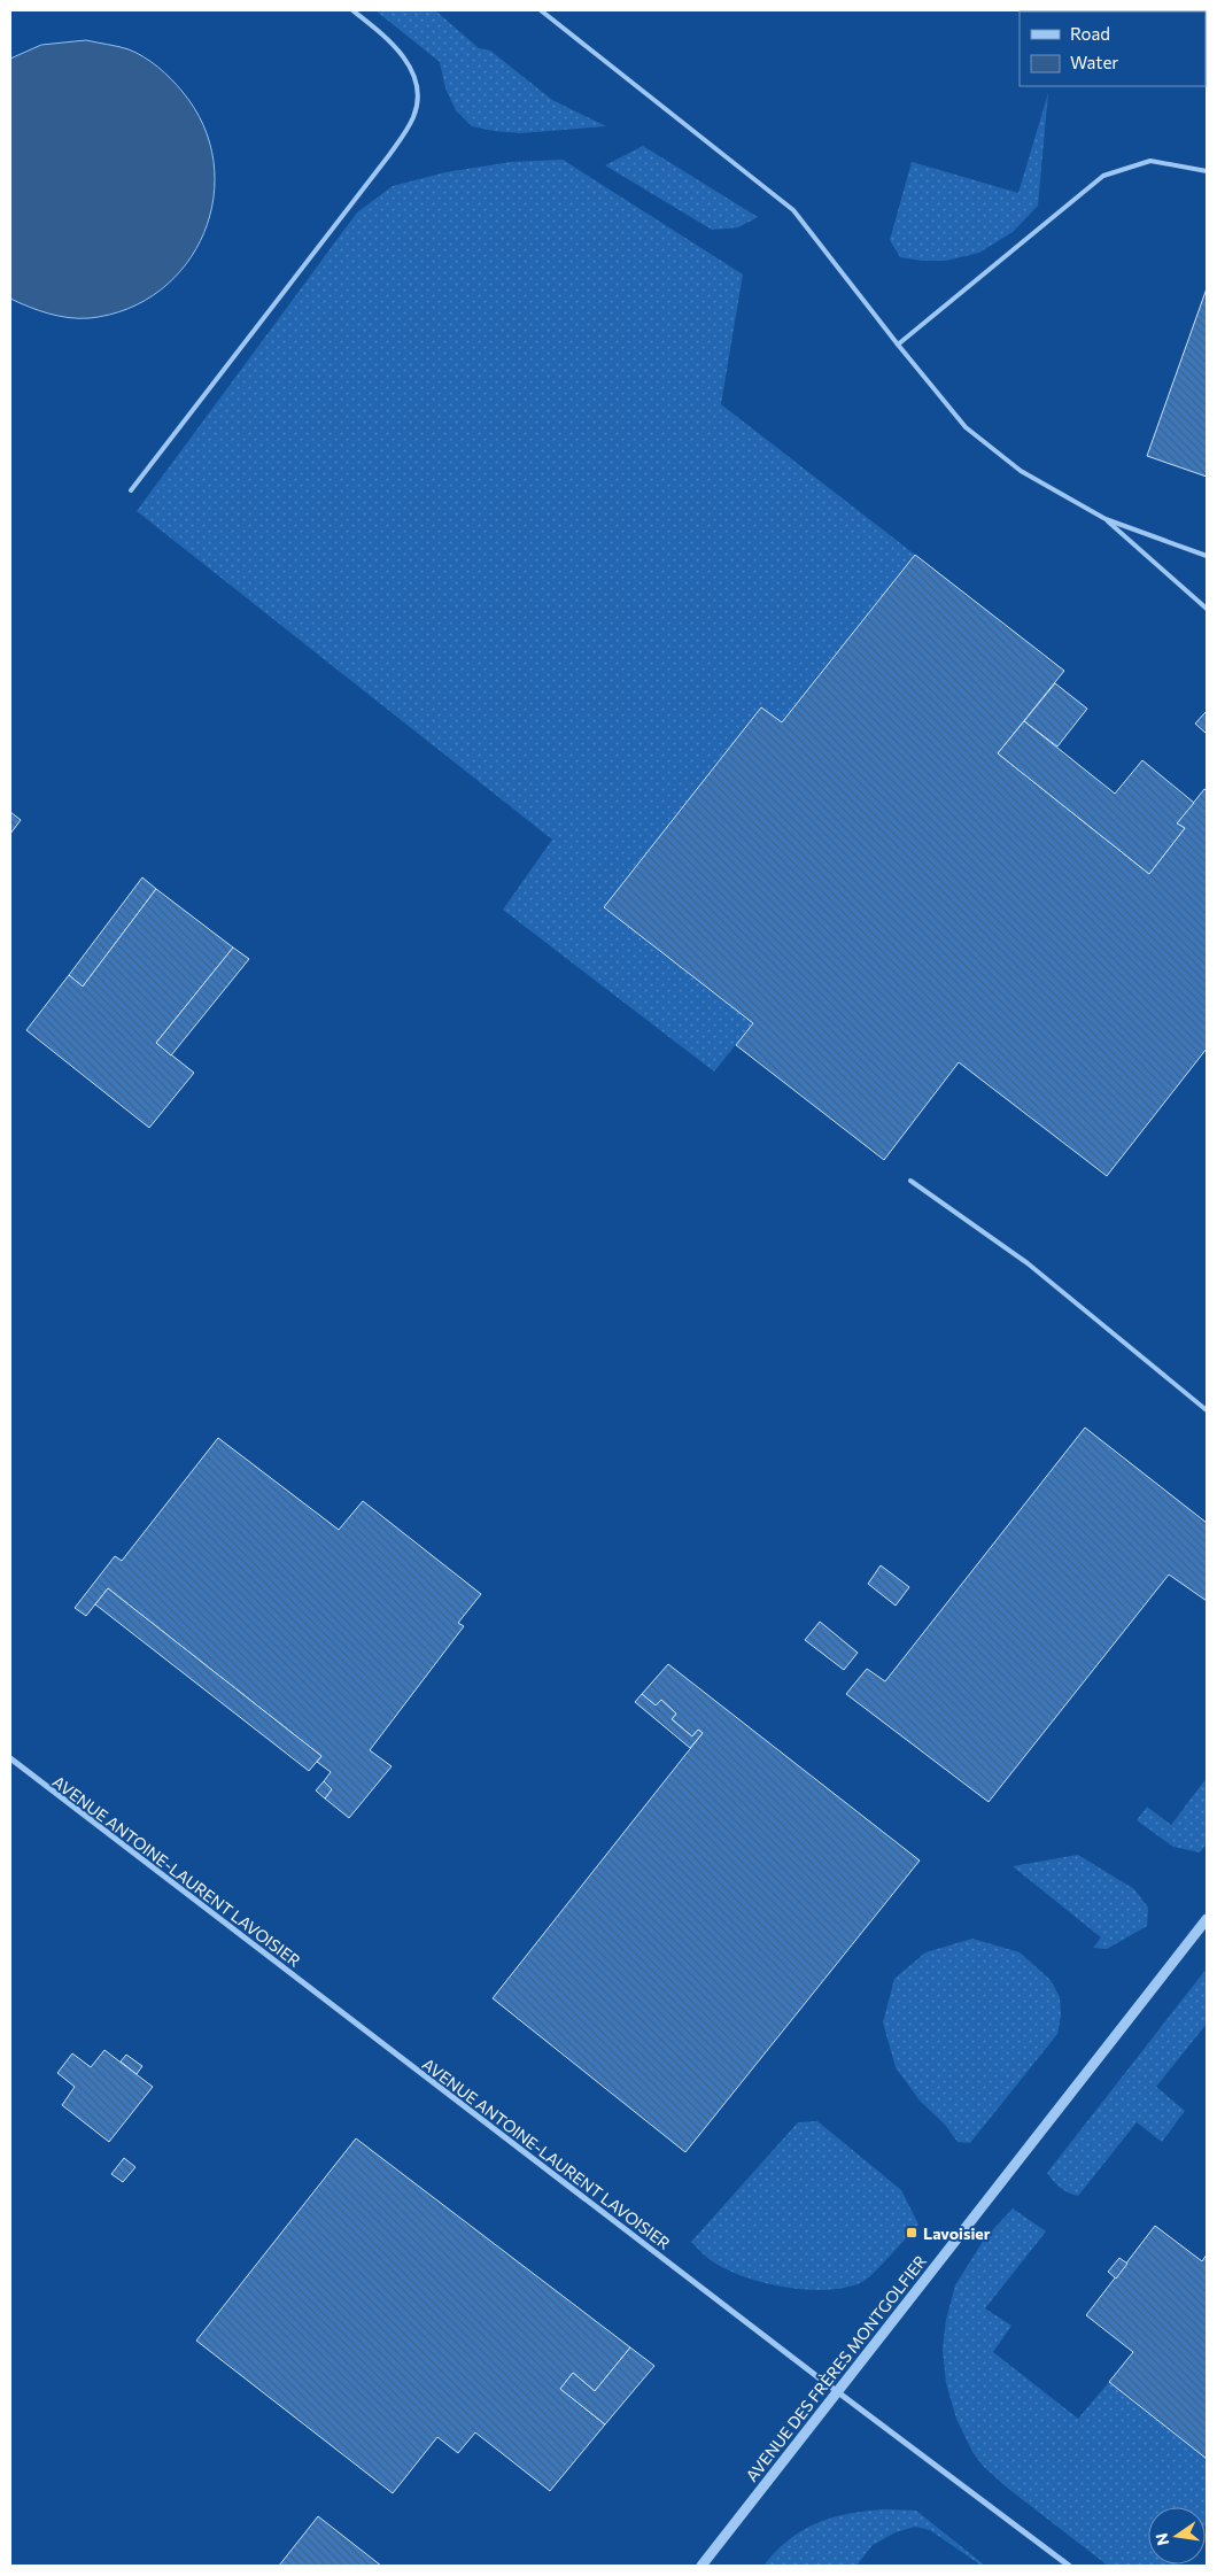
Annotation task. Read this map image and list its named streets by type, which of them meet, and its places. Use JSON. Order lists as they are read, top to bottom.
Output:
{
  "streets": {
    "street": ["AVENUE ANTOINE-LAURENT LAVOISIER", "AVENUE DES FRÈRES MONTGOLFIER"]
  },
  "crossings": [
    ["AVENUE ANTOINE-LAURENT LAVOISIER", "AVENUE DES FRÈRES MONTGOLFIER"]
  ],
  "places": {
    "transit": ["Lavoisier"]
  },
  "legend": ["Road", "Water"],
  "north": "left"
}
